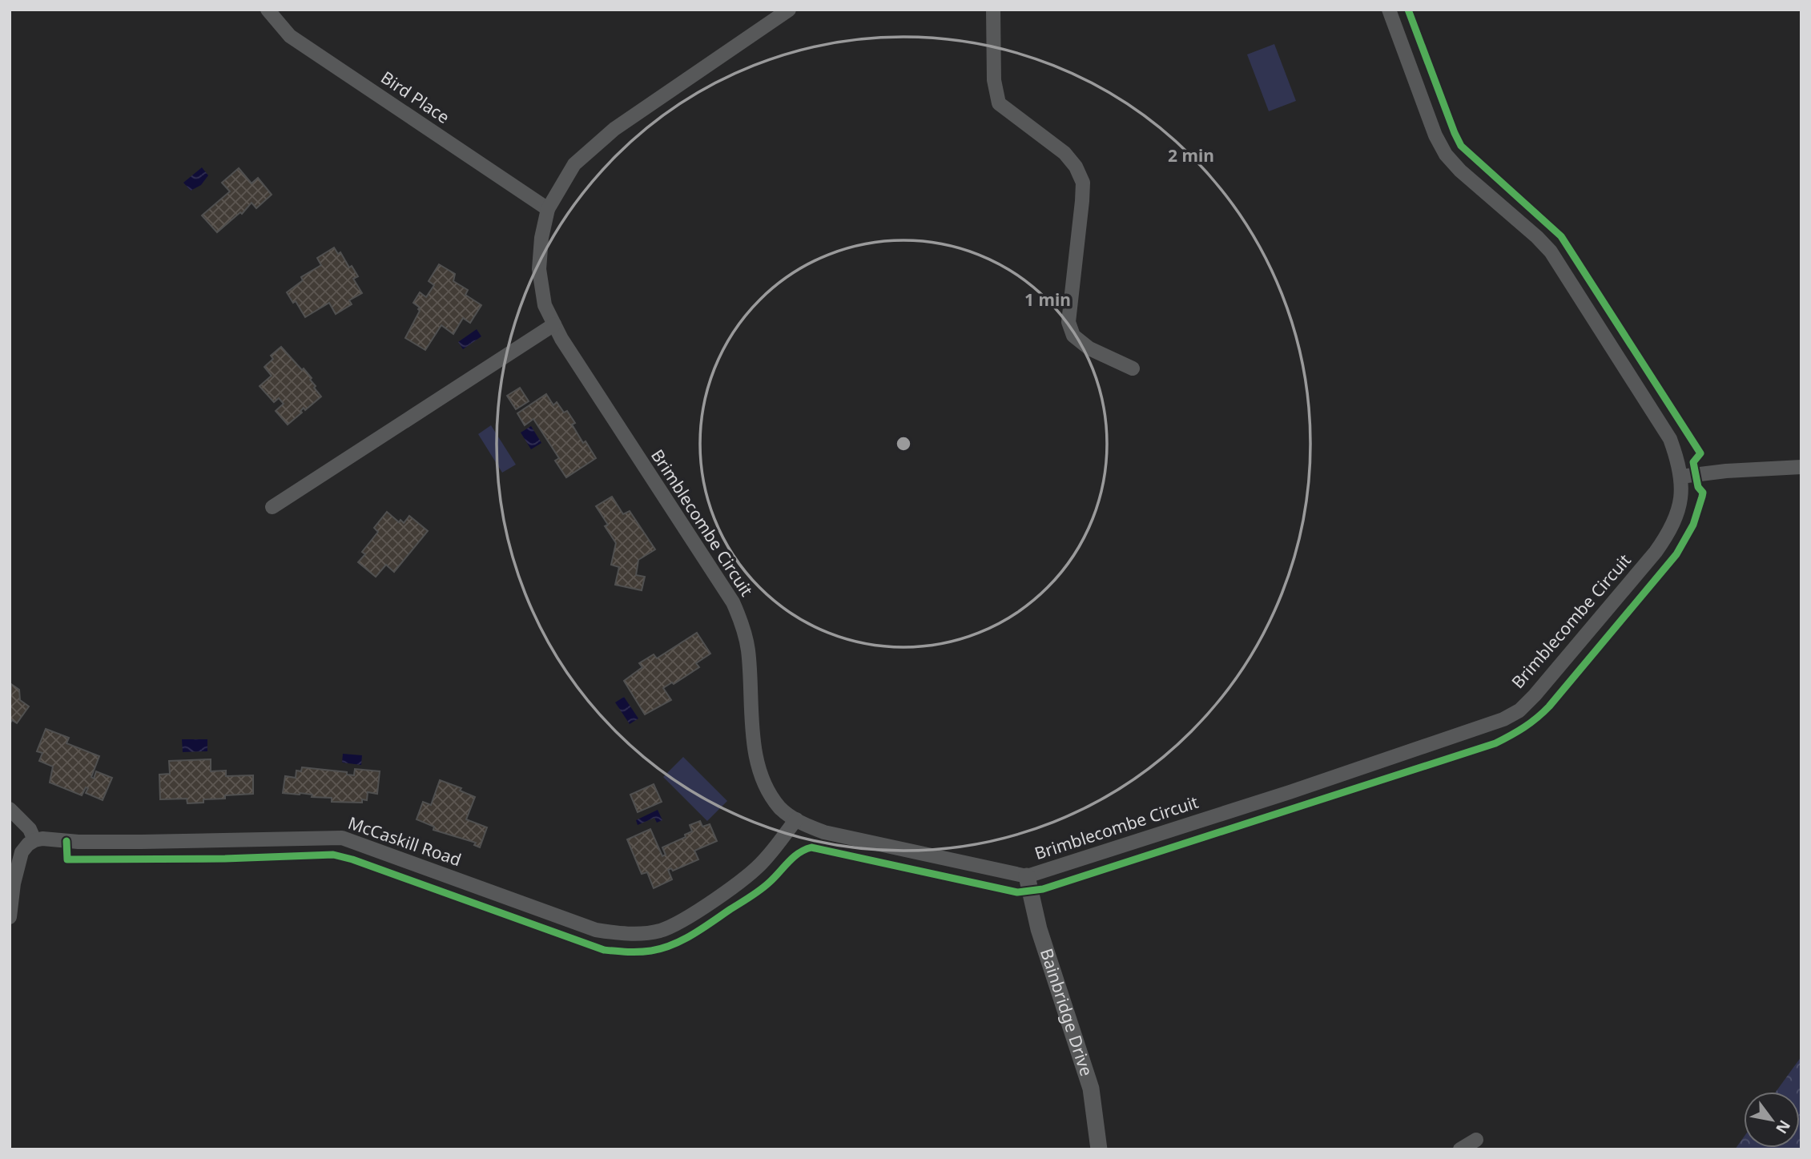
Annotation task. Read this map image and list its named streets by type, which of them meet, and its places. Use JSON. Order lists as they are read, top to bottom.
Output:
{
  "streets": {
    "street": [
      "Bird Place",
      "Brimblecombe Circuit",
      "McCaskill Road",
      "Bainbridge Drive"
    ]
  },
  "crossings": [
    ["Bird Place", "Brimblecombe Circuit"],
    ["Brimblecombe Circuit", "McCaskill Road"],
    ["Brimblecombe Circuit", "Bainbridge Drive"]
  ],
  "north": "bottom right",
  "rings": ["2 min", "1 min"]
}
